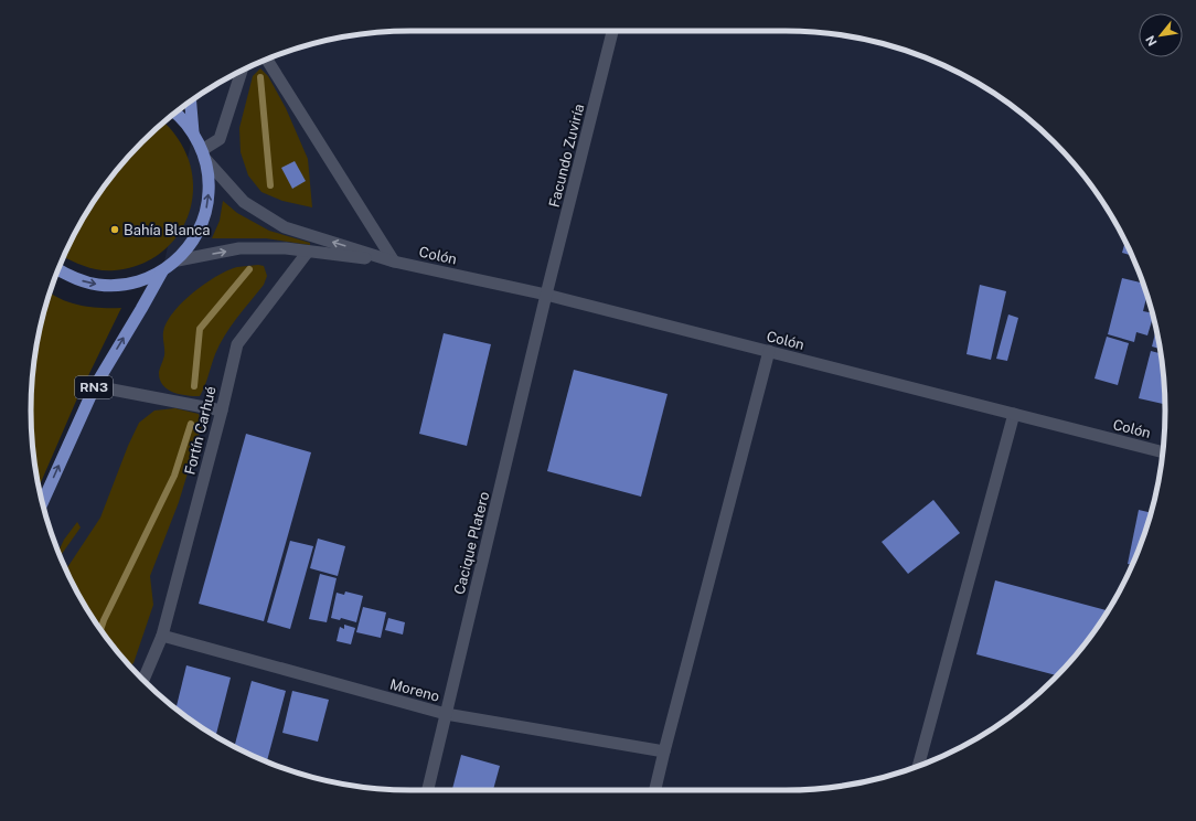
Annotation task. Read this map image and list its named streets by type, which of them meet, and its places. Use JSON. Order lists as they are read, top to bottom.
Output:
{
  "streets": {
    "highway": ["RN3"],
    "street": [
      "Facundo Zuviría",
      "Colón",
      "Fortín Carhué",
      "Cacique Platero",
      "Moreno"
    ]
  },
  "crossings": [
    ["Facundo Zuviría", "Colón"],
    ["Facundo Zuviría", "Cacique Platero"],
    ["Colón", "RN3"],
    ["Colón", "Fortín Carhué"],
    ["Colón", "Cacique Platero"],
    ["Fortín Carhué", "Moreno"],
    ["Cacique Platero", "Moreno"]
  ],
  "places": ["Bahía Blanca"],
  "north": "bottom left"
}
